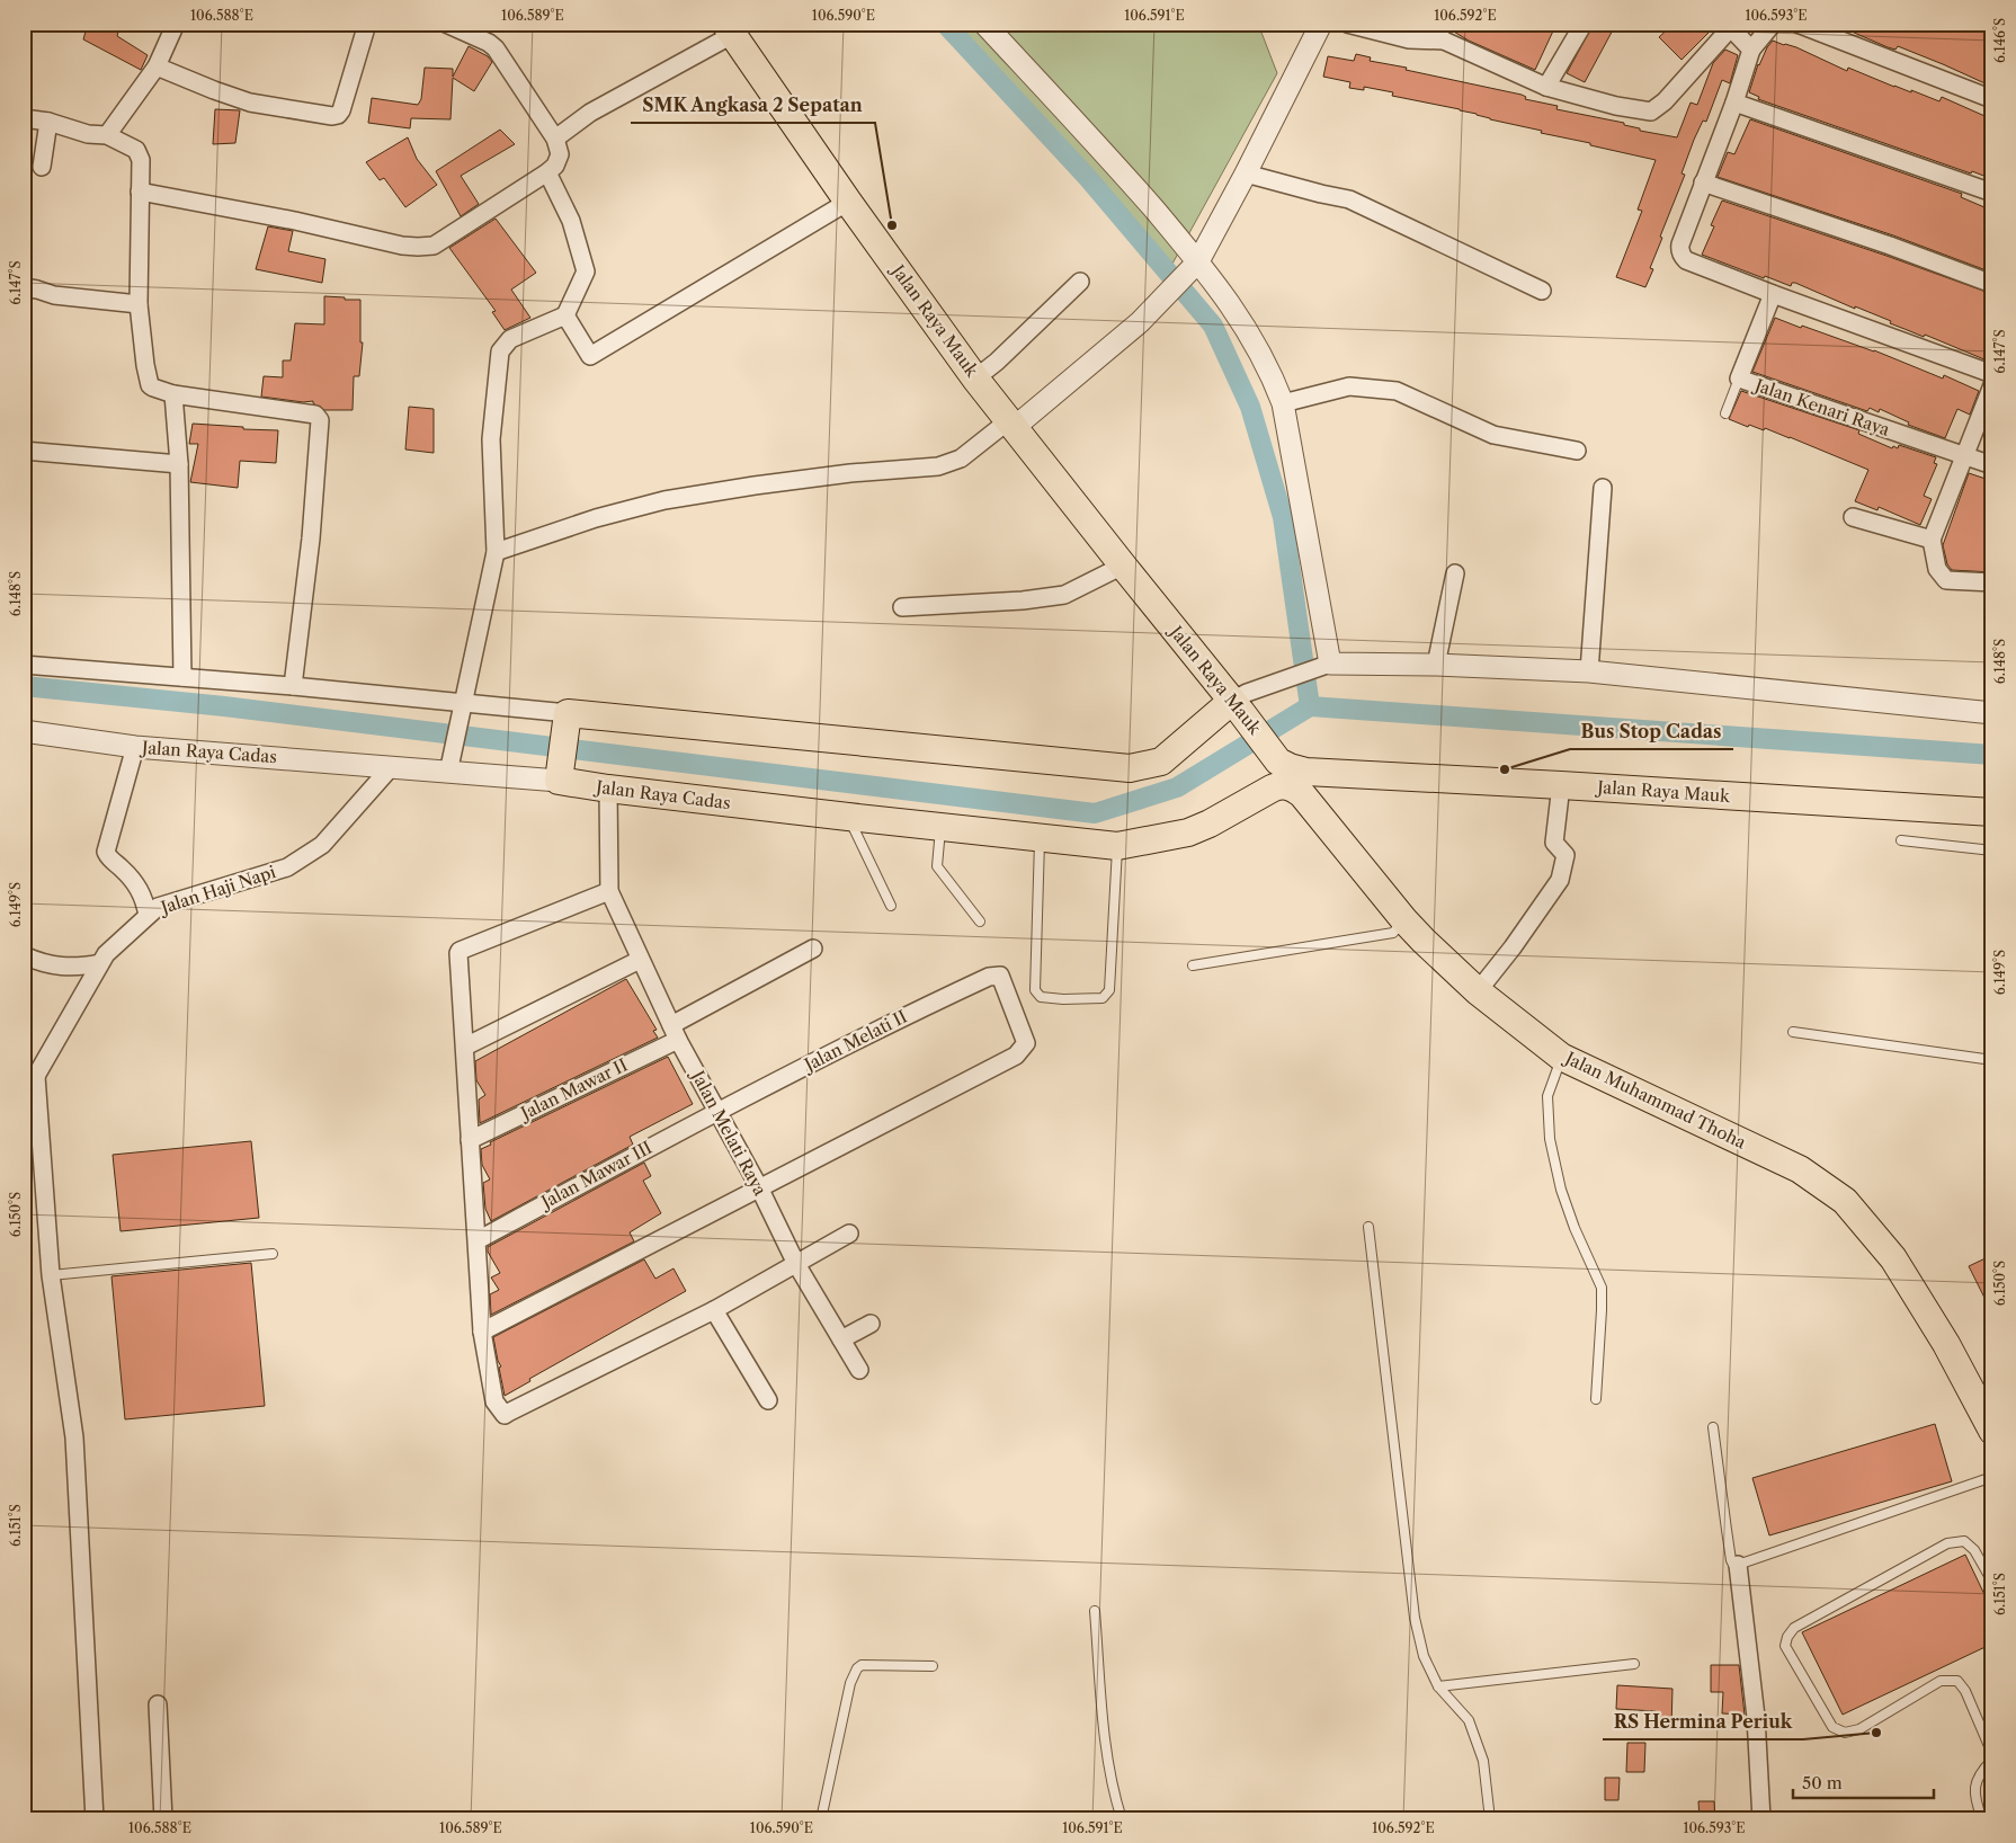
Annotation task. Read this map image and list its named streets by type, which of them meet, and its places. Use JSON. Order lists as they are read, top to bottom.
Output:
{
  "streets": {
    "main road": ["Jalan Raya Mauk", "Jalan Raya Cadas", "Jalan Muhammad Thoha"],
    "street": [
      "Jalan Kenari Raya",
      "Jalan Haji Napi",
      "Jalan Melati II",
      "Jalan Mawar II",
      "Jalan Melati Raya",
      "Jalan Mawar III"
    ]
  },
  "crossings": [
    ["Jalan Raya Cadas", "Jalan Haji Napi"],
    ["Jalan Raya Cadas", "Jalan Muhammad Thoha"],
    ["Jalan Melati II", "Jalan Melati Raya"],
    ["Jalan Melati II", "Jalan Mawar III"],
    ["Jalan Mawar II", "Jalan Melati Raya"],
    ["Jalan Melati Raya", "Jalan Mawar III"]
  ],
  "places": ["SMK Angkasa 2 Sepatan", "Bus Stop Cadas", "RS Hermina Periuk"],
  "scale_bar": "50 m",
  "coordinates": [
    "106.588°E",
    "106.589°E",
    "106.590°E",
    "106.591°E",
    "106.592°E",
    "106.593°E",
    "6.146°S",
    "6.147°S",
    "6.148°S",
    "6.149°S",
    "6.150°S",
    "6.151°S"
  ]
}
